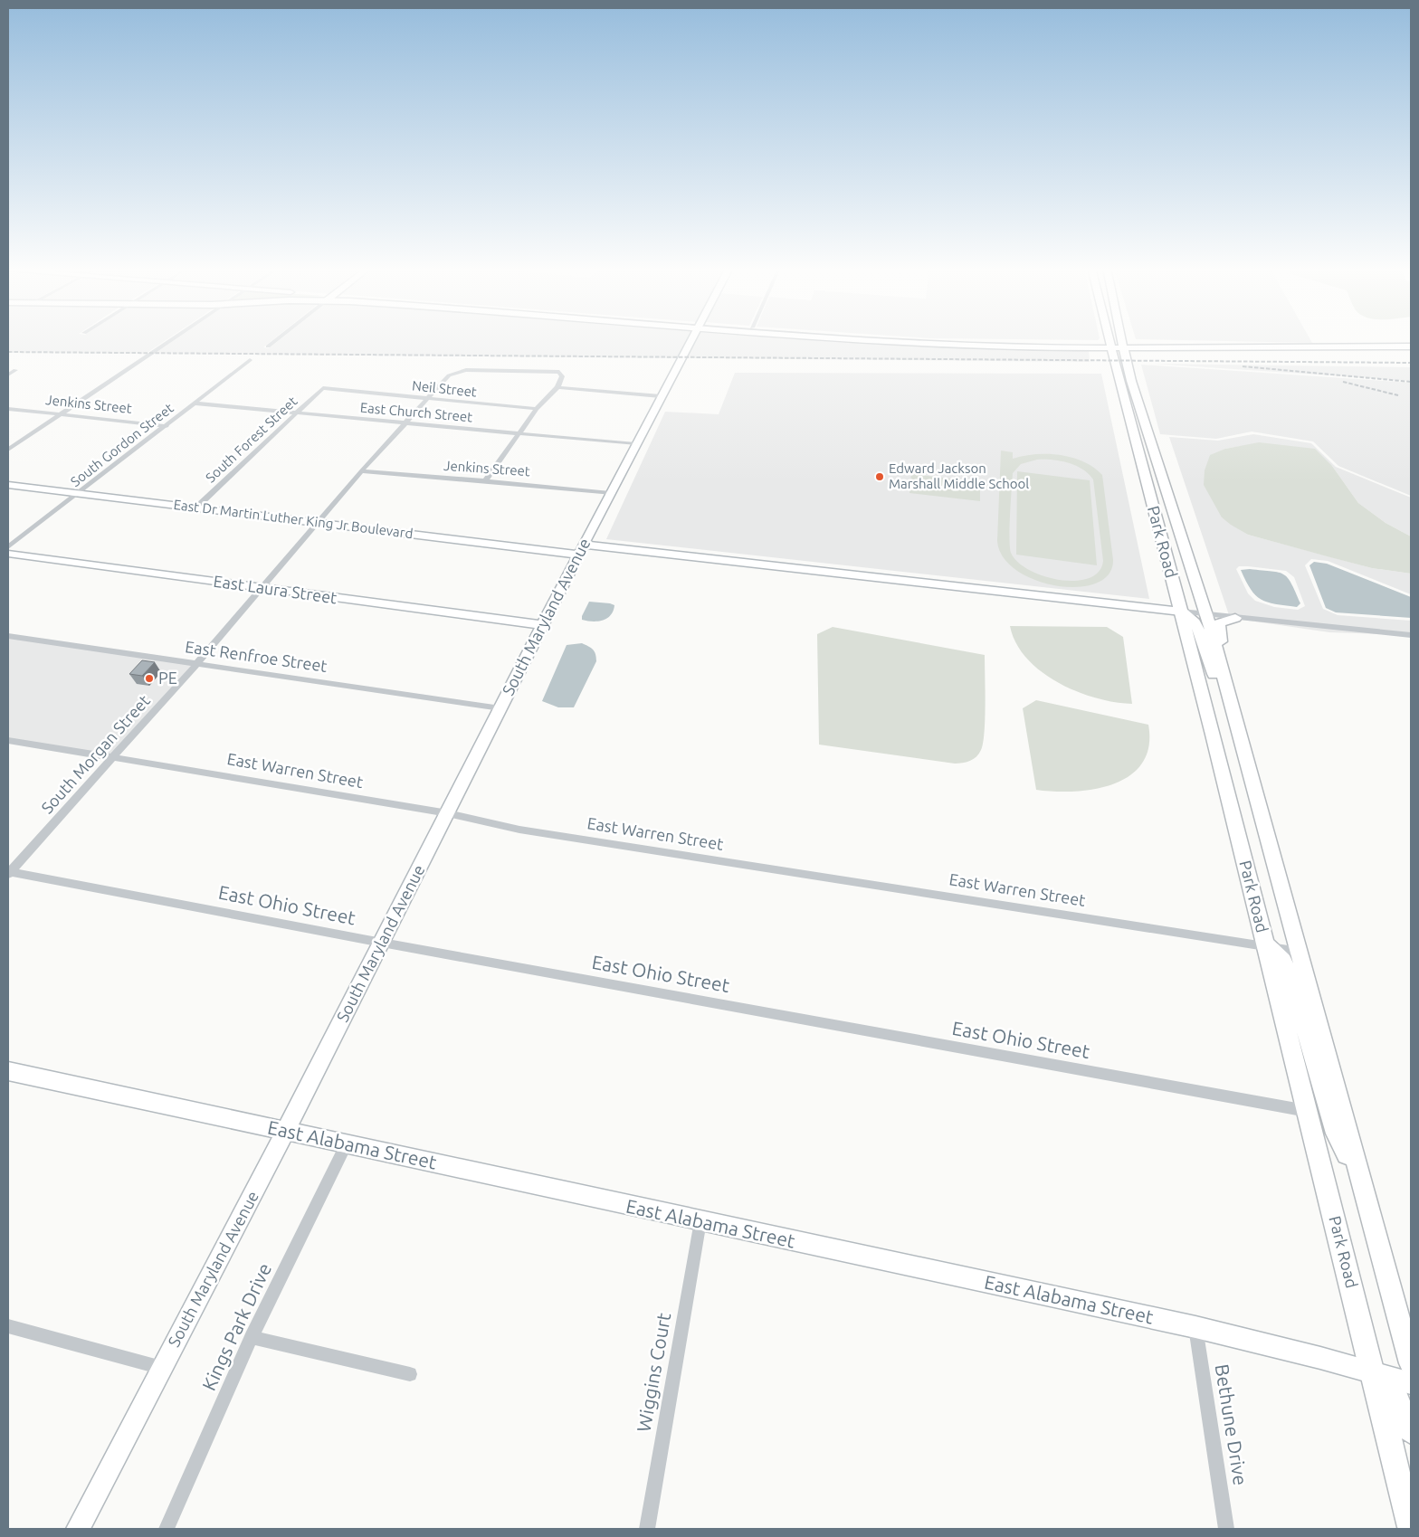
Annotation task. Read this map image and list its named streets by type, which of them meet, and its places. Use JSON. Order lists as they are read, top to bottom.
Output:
{
  "streets": {
    "main road": ["Park Road"],
    "street": [
      "Neil Street",
      "Jenkins Street",
      "East Church Street",
      "South Forest Street",
      "South Gordon Street",
      "East Dr Martin Luther King Jr Boulevard",
      "East Laura Street",
      "South Maryland Avenue",
      "East Renfroe Street",
      "South Morgan Street",
      "East Warren Street",
      "East Ohio Street",
      "East Alabama Street",
      "Kings Park Drive",
      "Wiggins Court",
      "Bethune Drive"
    ]
  },
  "crossings": [
    ["Neil Street", "South Forest Street"],
    ["Neil Street", "South Morgan Street"],
    ["Jenkins Street", "South Gordon Street"],
    ["Jenkins Street", "South Maryland Avenue"],
    ["Jenkins Street", "South Morgan Street"],
    ["East Church Street", "South Forest Street"],
    ["East Church Street", "South Gordon Street"],
    ["East Church Street", "South Maryland Avenue"],
    ["East Church Street", "South Morgan Street"],
    ["South Forest Street", "East Dr Martin Luther King Jr Boulevard"],
    ["South Gordon Street", "East Dr Martin Luther King Jr Boulevard"],
    ["East Dr Martin Luther King Jr Boulevard", "Park Road"],
    ["East Dr Martin Luther King Jr Boulevard", "South Maryland Avenue"],
    ["East Dr Martin Luther King Jr Boulevard", "South Morgan Street"],
    ["Park Road", "East Warren Street"],
    ["Park Road", "East Ohio Street"],
    ["Park Road", "East Alabama Street"],
    ["East Laura Street", "South Maryland Avenue"],
    ["East Laura Street", "South Morgan Street"],
    ["South Maryland Avenue", "East Renfroe Street"],
    ["South Maryland Avenue", "East Warren Street"],
    ["South Maryland Avenue", "East Ohio Street"],
    ["South Maryland Avenue", "East Alabama Street"],
    ["East Renfroe Street", "South Morgan Street"],
    ["South Morgan Street", "East Warren Street"],
    ["South Morgan Street", "East Ohio Street"],
    ["East Alabama Street", "Kings Park Drive"],
    ["East Alabama Street", "Wiggins Court"],
    ["East Alabama Street", "Bethune Drive"]
  ],
  "places": ["Edward Jackson Marshall Middle School", "PE"]
}
